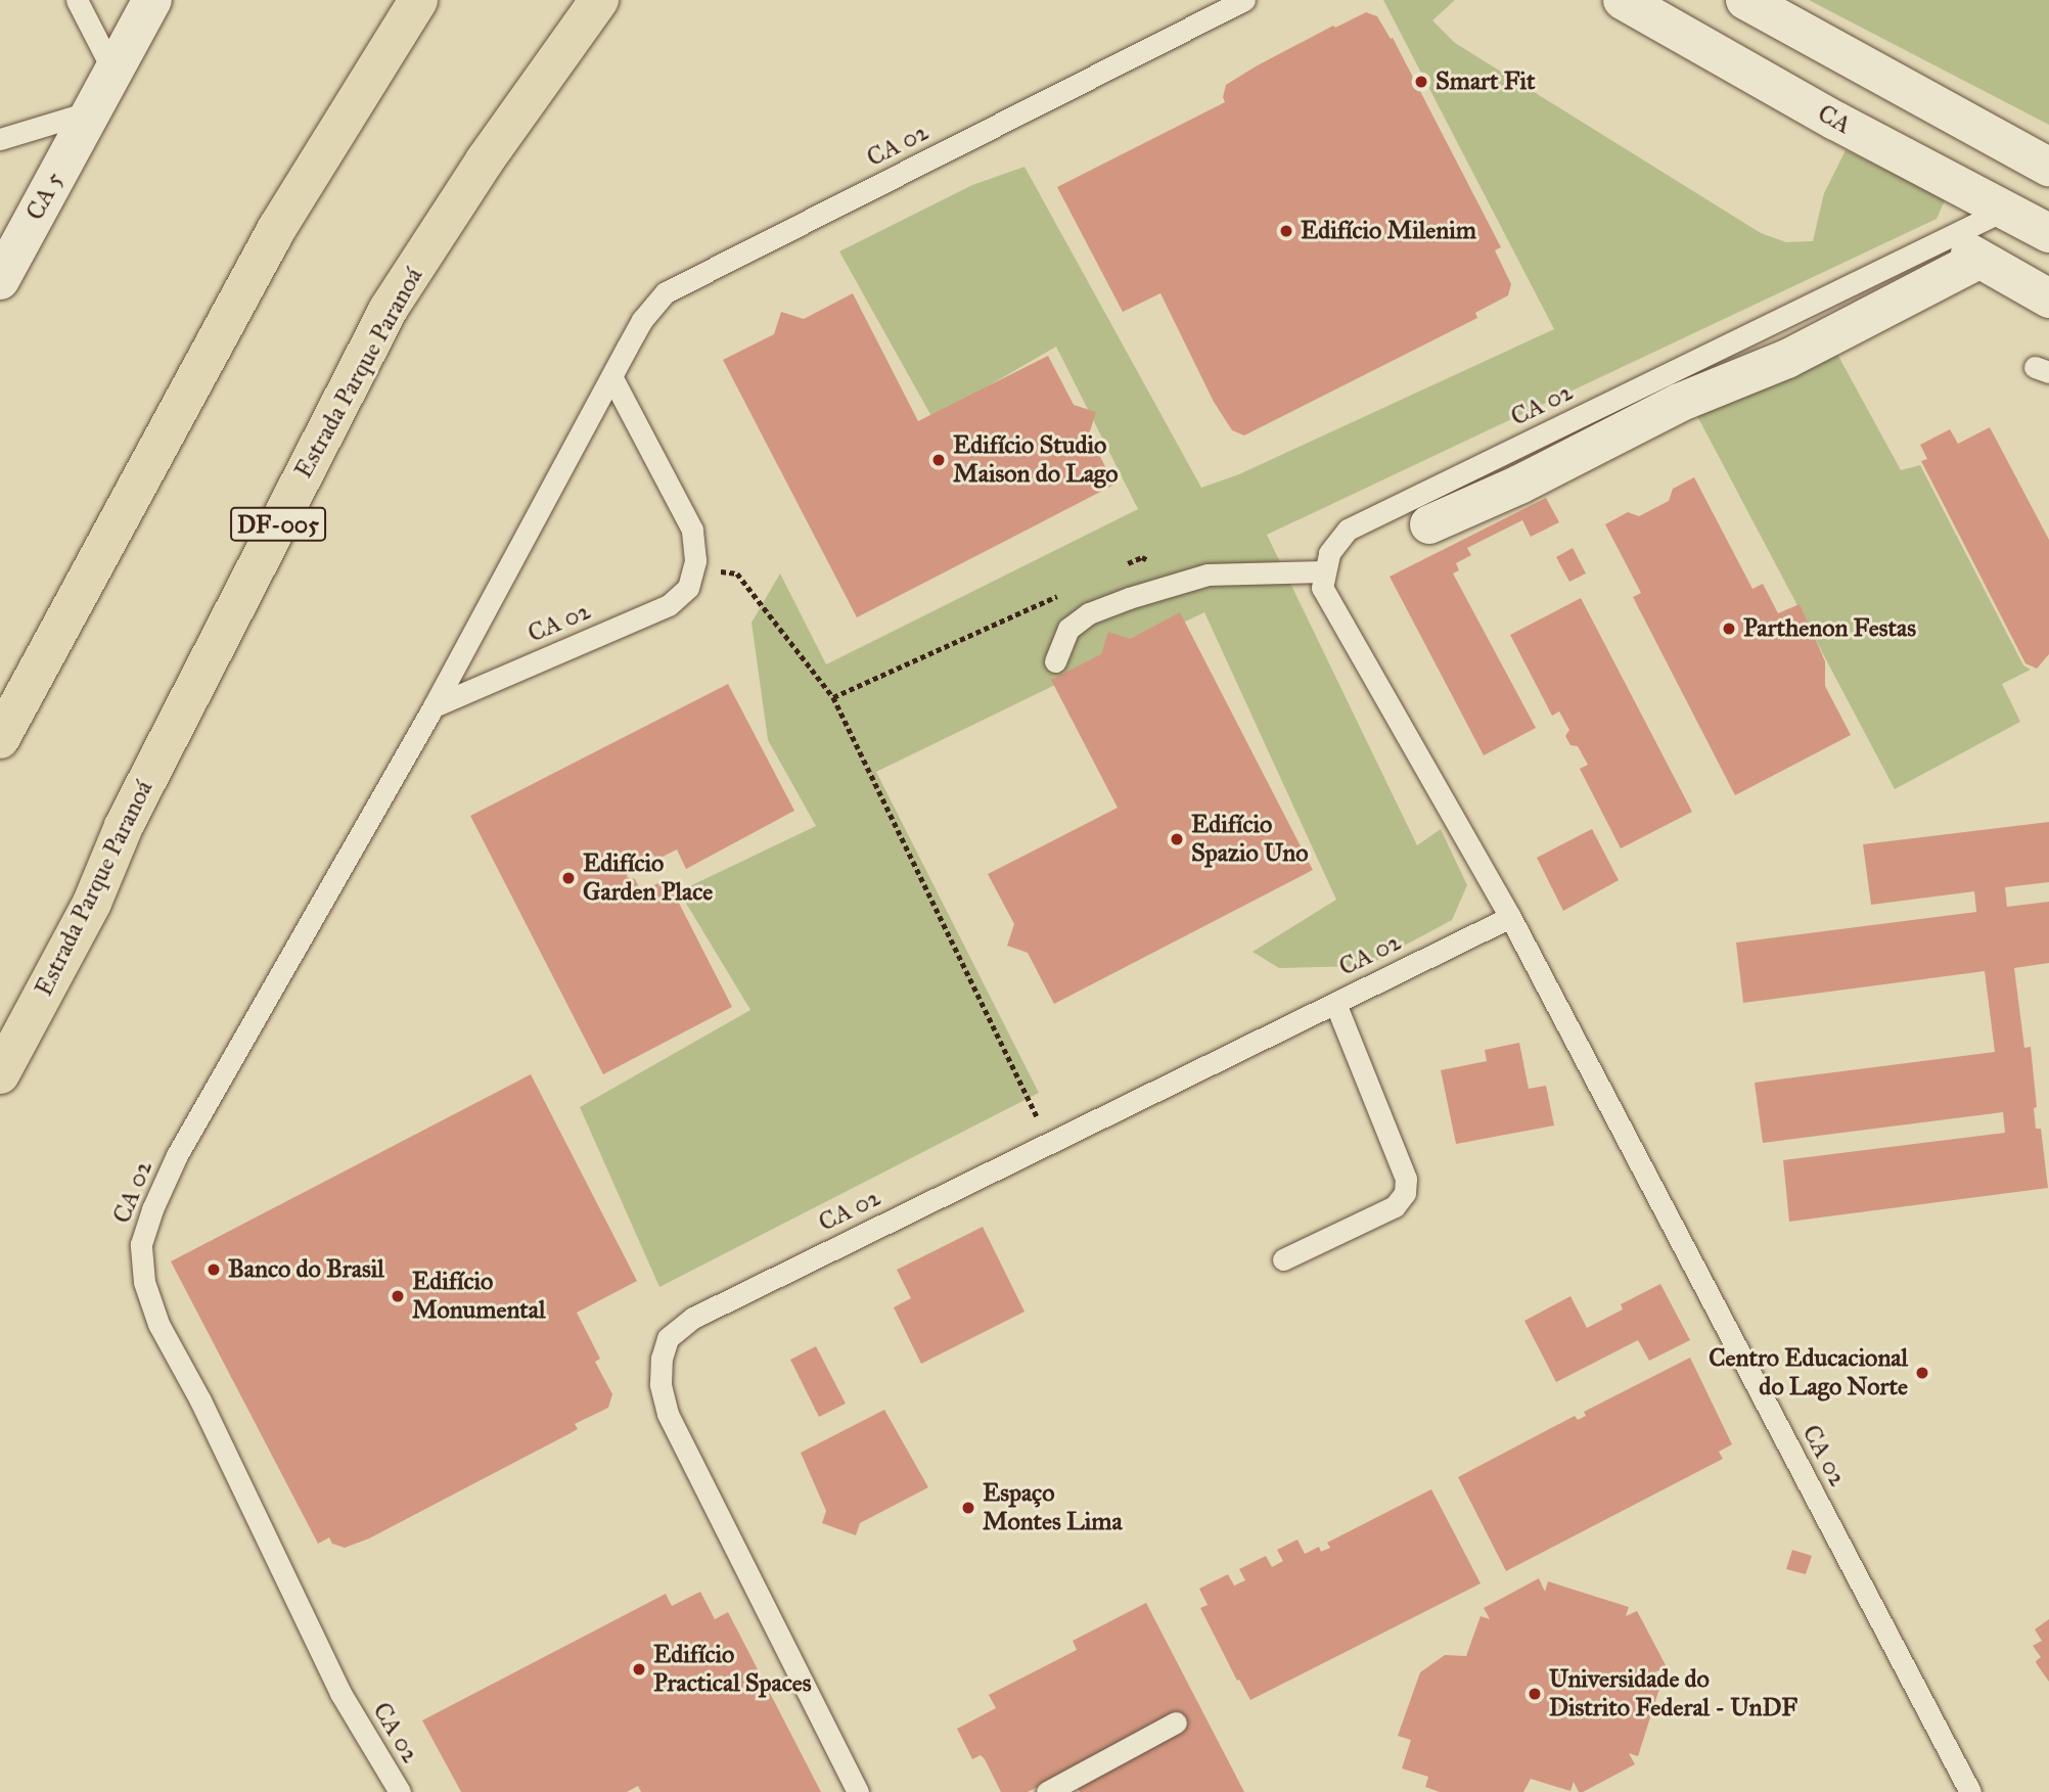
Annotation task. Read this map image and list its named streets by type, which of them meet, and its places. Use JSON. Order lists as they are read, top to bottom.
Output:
{
  "streets": {
    "main road": ["Estrada Parque Paranoá", "DF-005"],
    "street": ["CA", "CA 5"],
    "lane": ["CA 02"]
  },
  "crossings": [
    ["CA", "CA 02"]
  ],
  "places": [
    "Smart Fit",
    "Edifício Milenim",
    "Edifício Studio Maison do Lago",
    "Parthenon Festas",
    "Edifício Spazio Uno",
    "Edifício Garden Place",
    "Banco do Brasil",
    "Edifício Monumental",
    "Centro Educacional do Lago Norte",
    "Espaço Montes Lima",
    "Edifício Practical Spaces",
    "Universidade do Distrito Federal - UnDF"
  ]
}
